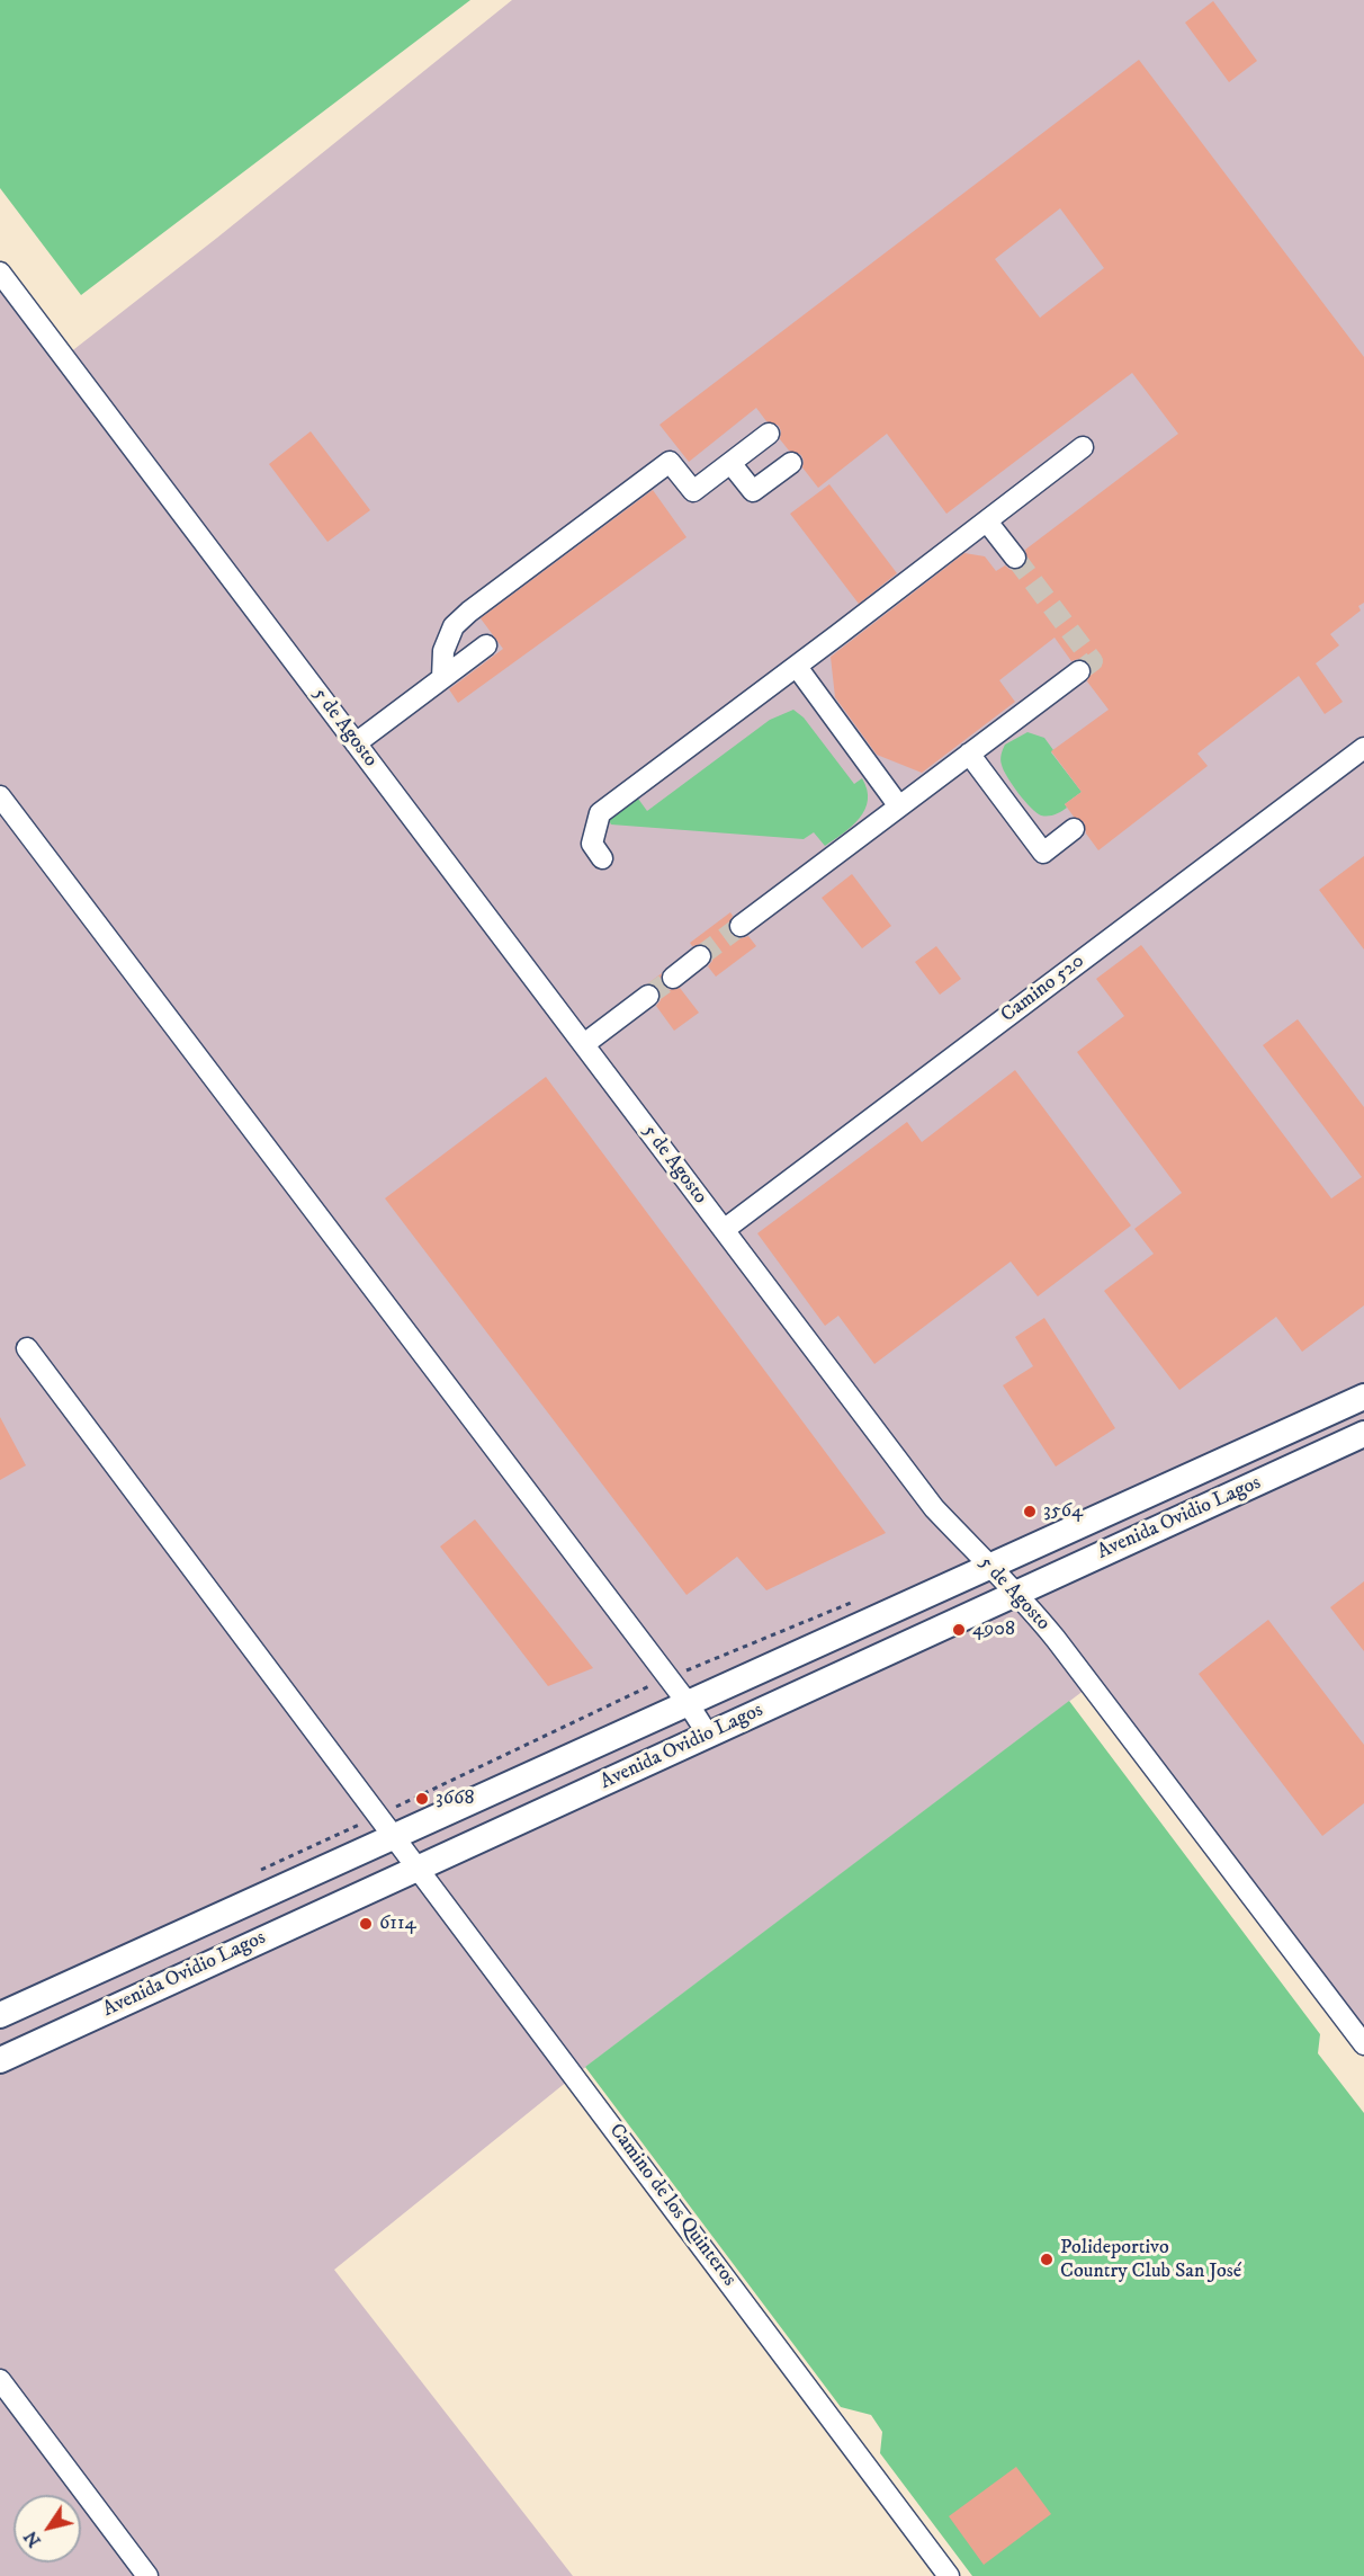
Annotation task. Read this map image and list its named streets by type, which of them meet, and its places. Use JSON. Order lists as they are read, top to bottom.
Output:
{
  "streets": {
    "main road": ["Avenida Ovidio Lagos"],
    "street": ["5 de Agosto", "Camino 520", "Camino de los Quinteros"]
  },
  "crossings": [
    ["5 de Agosto", "Camino 520"],
    ["5 de Agosto", "Avenida Ovidio Lagos"],
    ["Avenida Ovidio Lagos", "Camino de los Quinteros"]
  ],
  "places": [
    "3564",
    "4908",
    "3668",
    "6114",
    "Polideportivo Country Club San José"
  ],
  "north": "bottom left"
}
